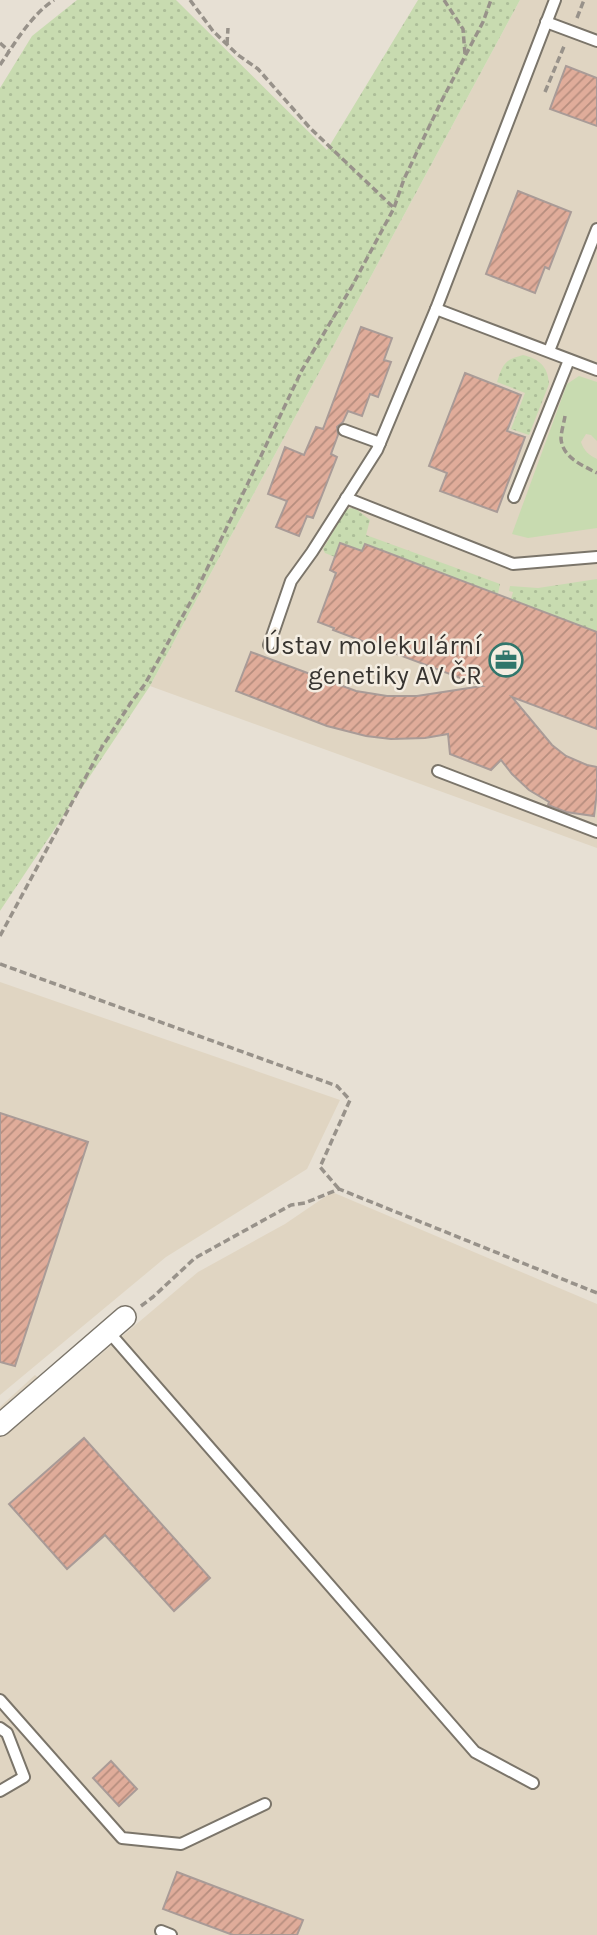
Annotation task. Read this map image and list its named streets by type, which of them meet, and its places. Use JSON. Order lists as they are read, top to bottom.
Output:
{
  "places": {
    "office": ["Ústav molekulární genetiky AV ČR"]
  }
}
